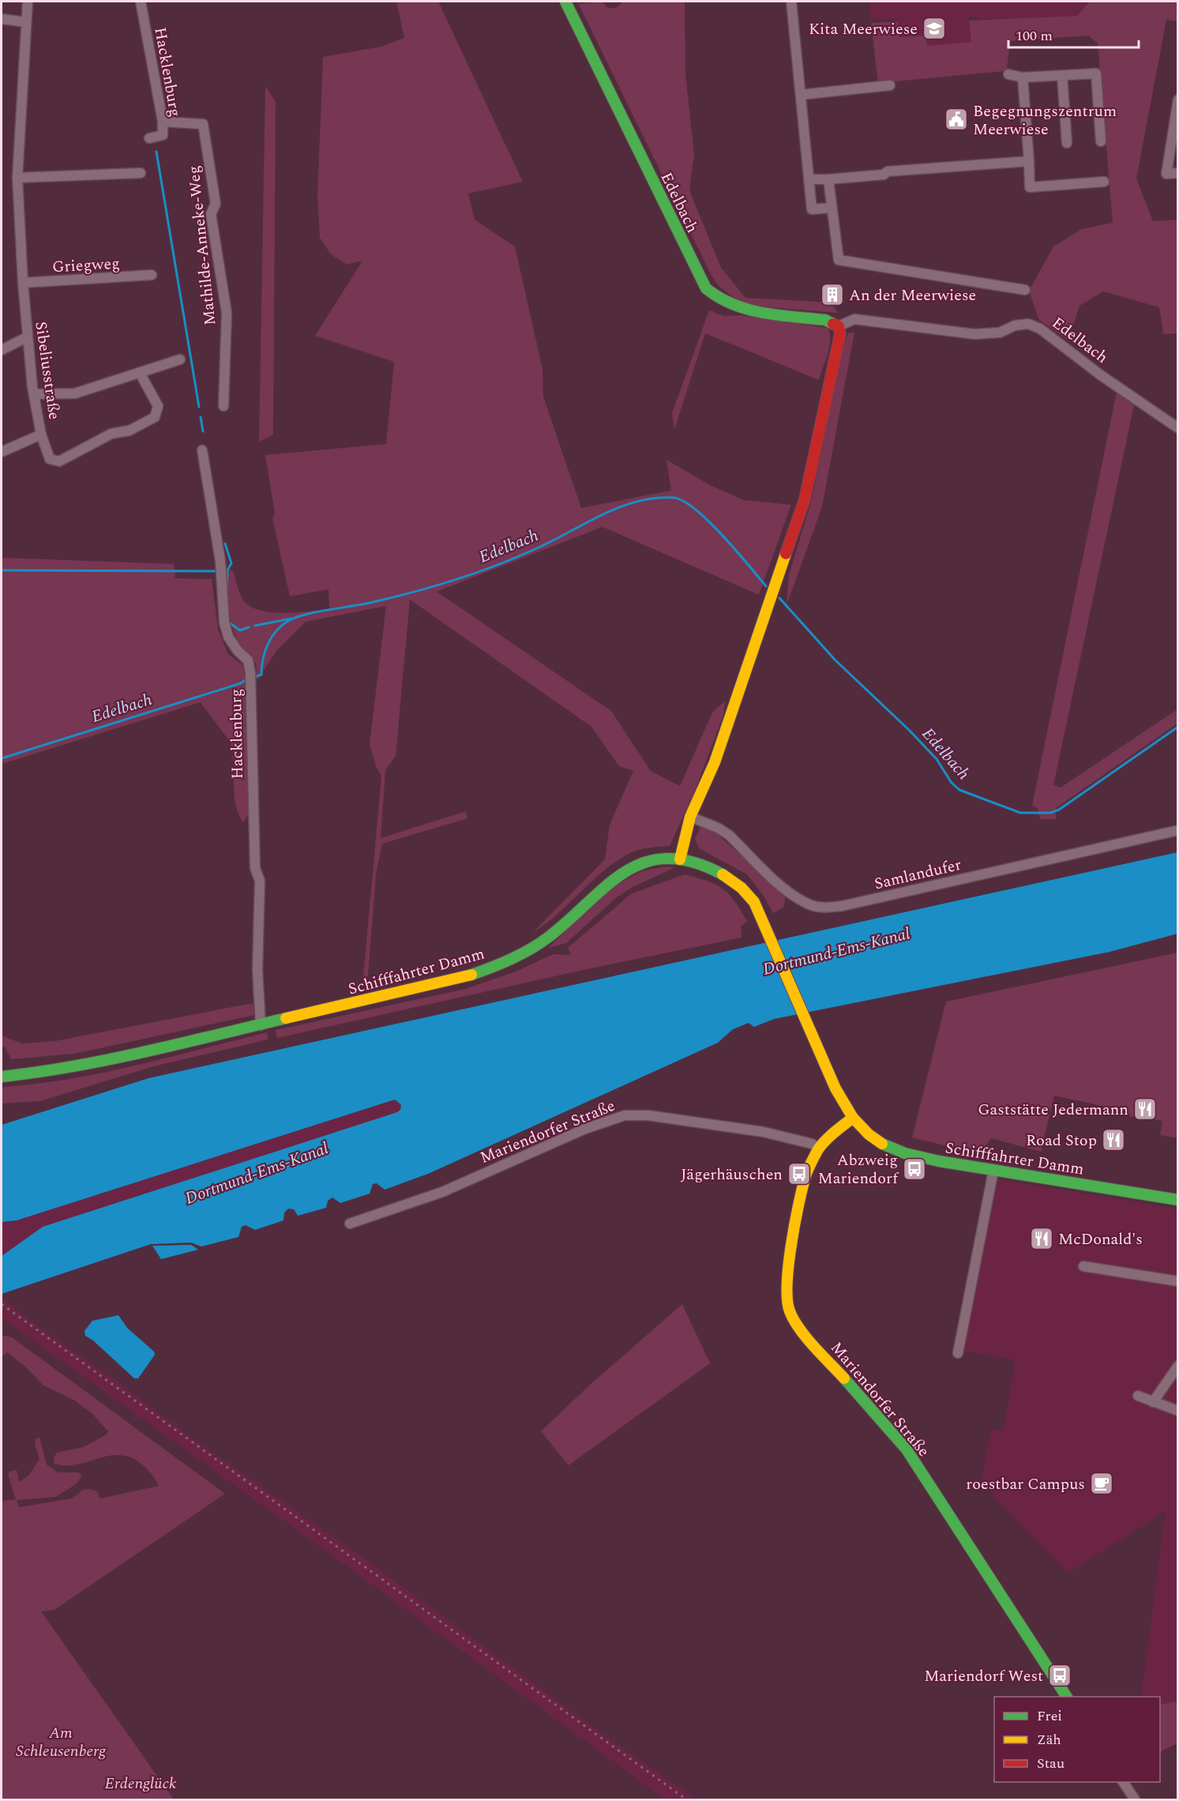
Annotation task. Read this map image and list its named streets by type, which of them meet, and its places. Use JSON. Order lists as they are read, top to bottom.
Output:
{
  "streets": {
    "street": [
      "Hacklenburg",
      "Edelbach",
      "Mathilde-Anneke-Weg",
      "Griegweg",
      "Sibeliusstraße",
      "Samlandufer",
      "Schifffahrter Damm",
      "Mariendorfer Straße"
    ]
  },
  "crossings": [
    ["Hacklenburg", "Mathilde-Anneke-Weg"],
    ["Hacklenburg", "Schifffahrter Damm"],
    ["Griegweg", "Sibeliusstraße"],
    ["Schifffahrter Damm", "Mariendorfer Straße"]
  ],
  "water": ["Edelbach", "Dortmund-Ems-Kanal"],
  "parks": ["Am Schleusenberg", "Erdenglück"],
  "places": {
    "school or university": ["Kita Meerwiese"],
    "public building": ["Begegnungszentrum Meerwiese"],
    "building": ["An der Meerwiese"],
    "restaurant": ["Gaststätte Jedermann", "Road Stop", "McDonald's"],
    "bus stop": ["Abzweig Mariendorf", "Jägerhäuschen", "Mariendorf West"],
    "cafe": ["roestbar Campus"]
  },
  "legend": ["Frei", "Zäh", "Stau"],
  "scale_bar": "100 m"
}
